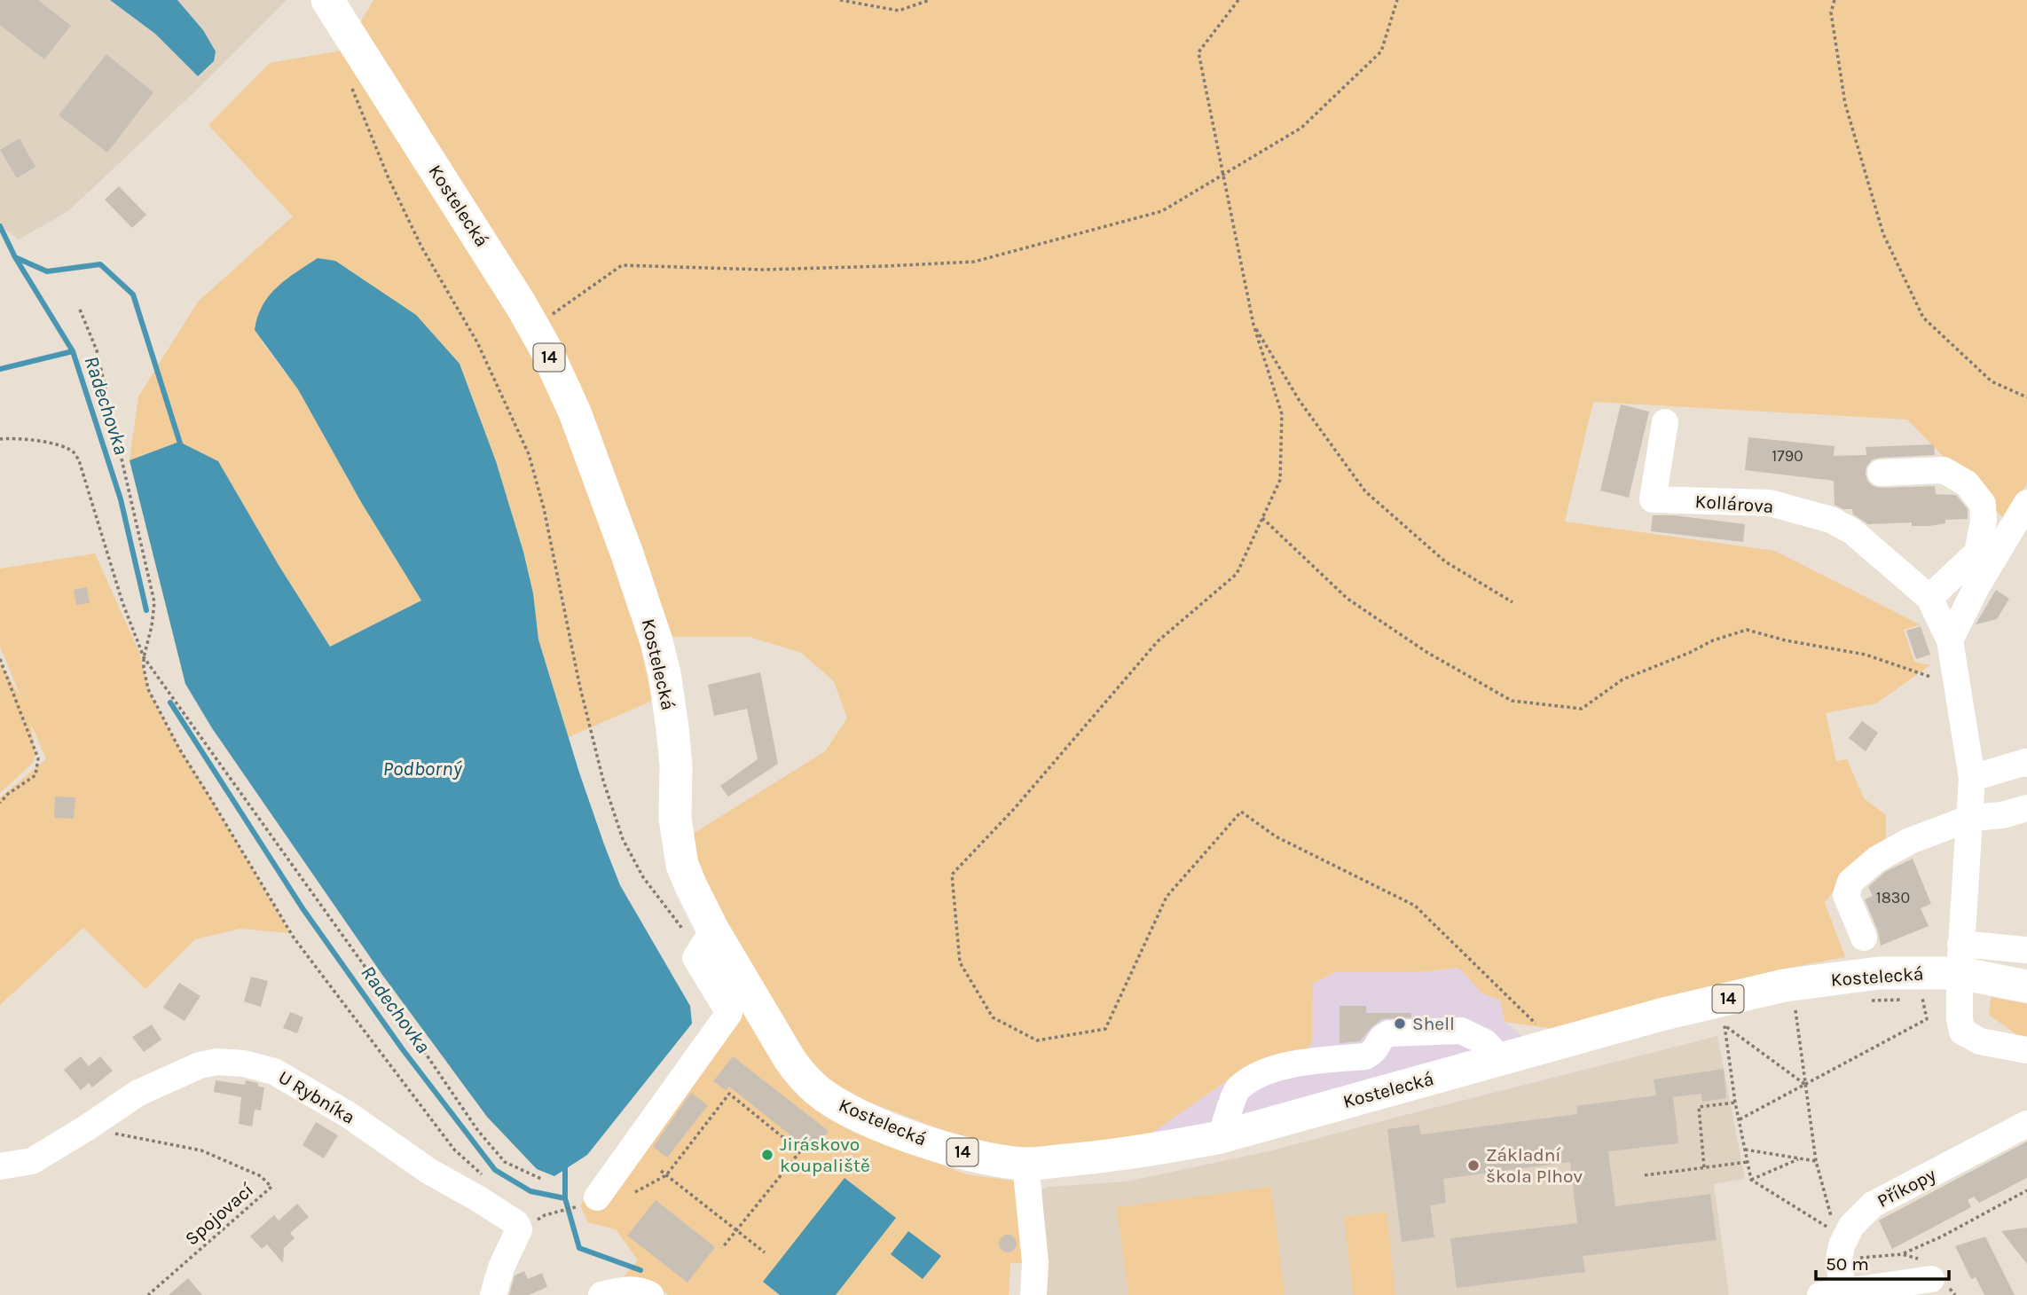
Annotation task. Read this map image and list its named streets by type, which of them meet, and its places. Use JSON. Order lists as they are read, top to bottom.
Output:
{
  "streets": {
    "main road": ["Kostelecká", "14"],
    "street": ["Kollárova", "U Rybníka", "Příkopy"],
    "path": ["Spojovací"]
  },
  "crossings": [
    ["Kostelecká", "Kollárova"],
    ["U Rybníka", "Spojovací"]
  ],
  "water": ["Radechovka", "Podborný"],
  "places": ["Shell", "Jiráskovo koupaliště", "Základní škola Plhov"],
  "house_numbers": ["1790", "1830"],
  "scale_bar": "50 m"
}
